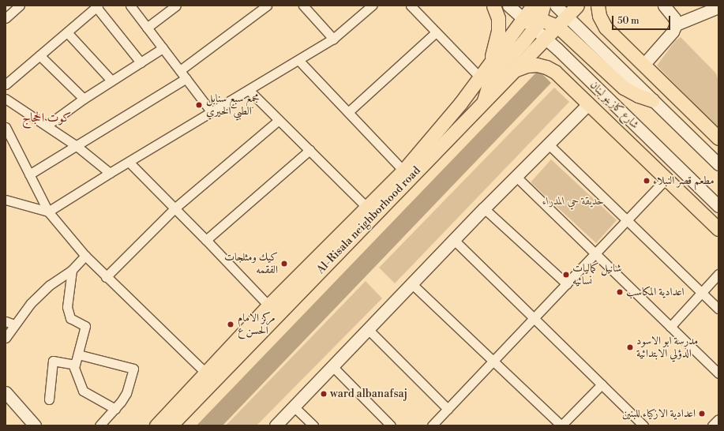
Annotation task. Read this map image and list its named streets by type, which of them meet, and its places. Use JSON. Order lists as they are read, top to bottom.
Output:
{
  "streets": {
    "main road": ["Al-Risala neighborhood road"],
    "street": ["شارع كازينو لبنان"]
  },
  "crossings": [
    ["شارع كازينو لبنان", "Al-Risala neighborhood road"]
  ],
  "districts": ["كوت الحجاج"],
  "parks": ["حديقة حي المدراء"],
  "places": [
    "مجمع سبع سنابل الطبي الخيري",
    "مطعم قصر النبلاء",
    "كيك ومثلجات الفقمه",
    "شانيل كماليات نسائيه",
    "اعدادية المكاسب",
    "مركز الامام الحسن ع",
    "مدرسة ابو الاسود الدؤلي الابتدائية",
    "ward albanafsaj",
    "اعدادية الازكياء للبنين"
  ],
  "scale_bar": "50 m"
}
